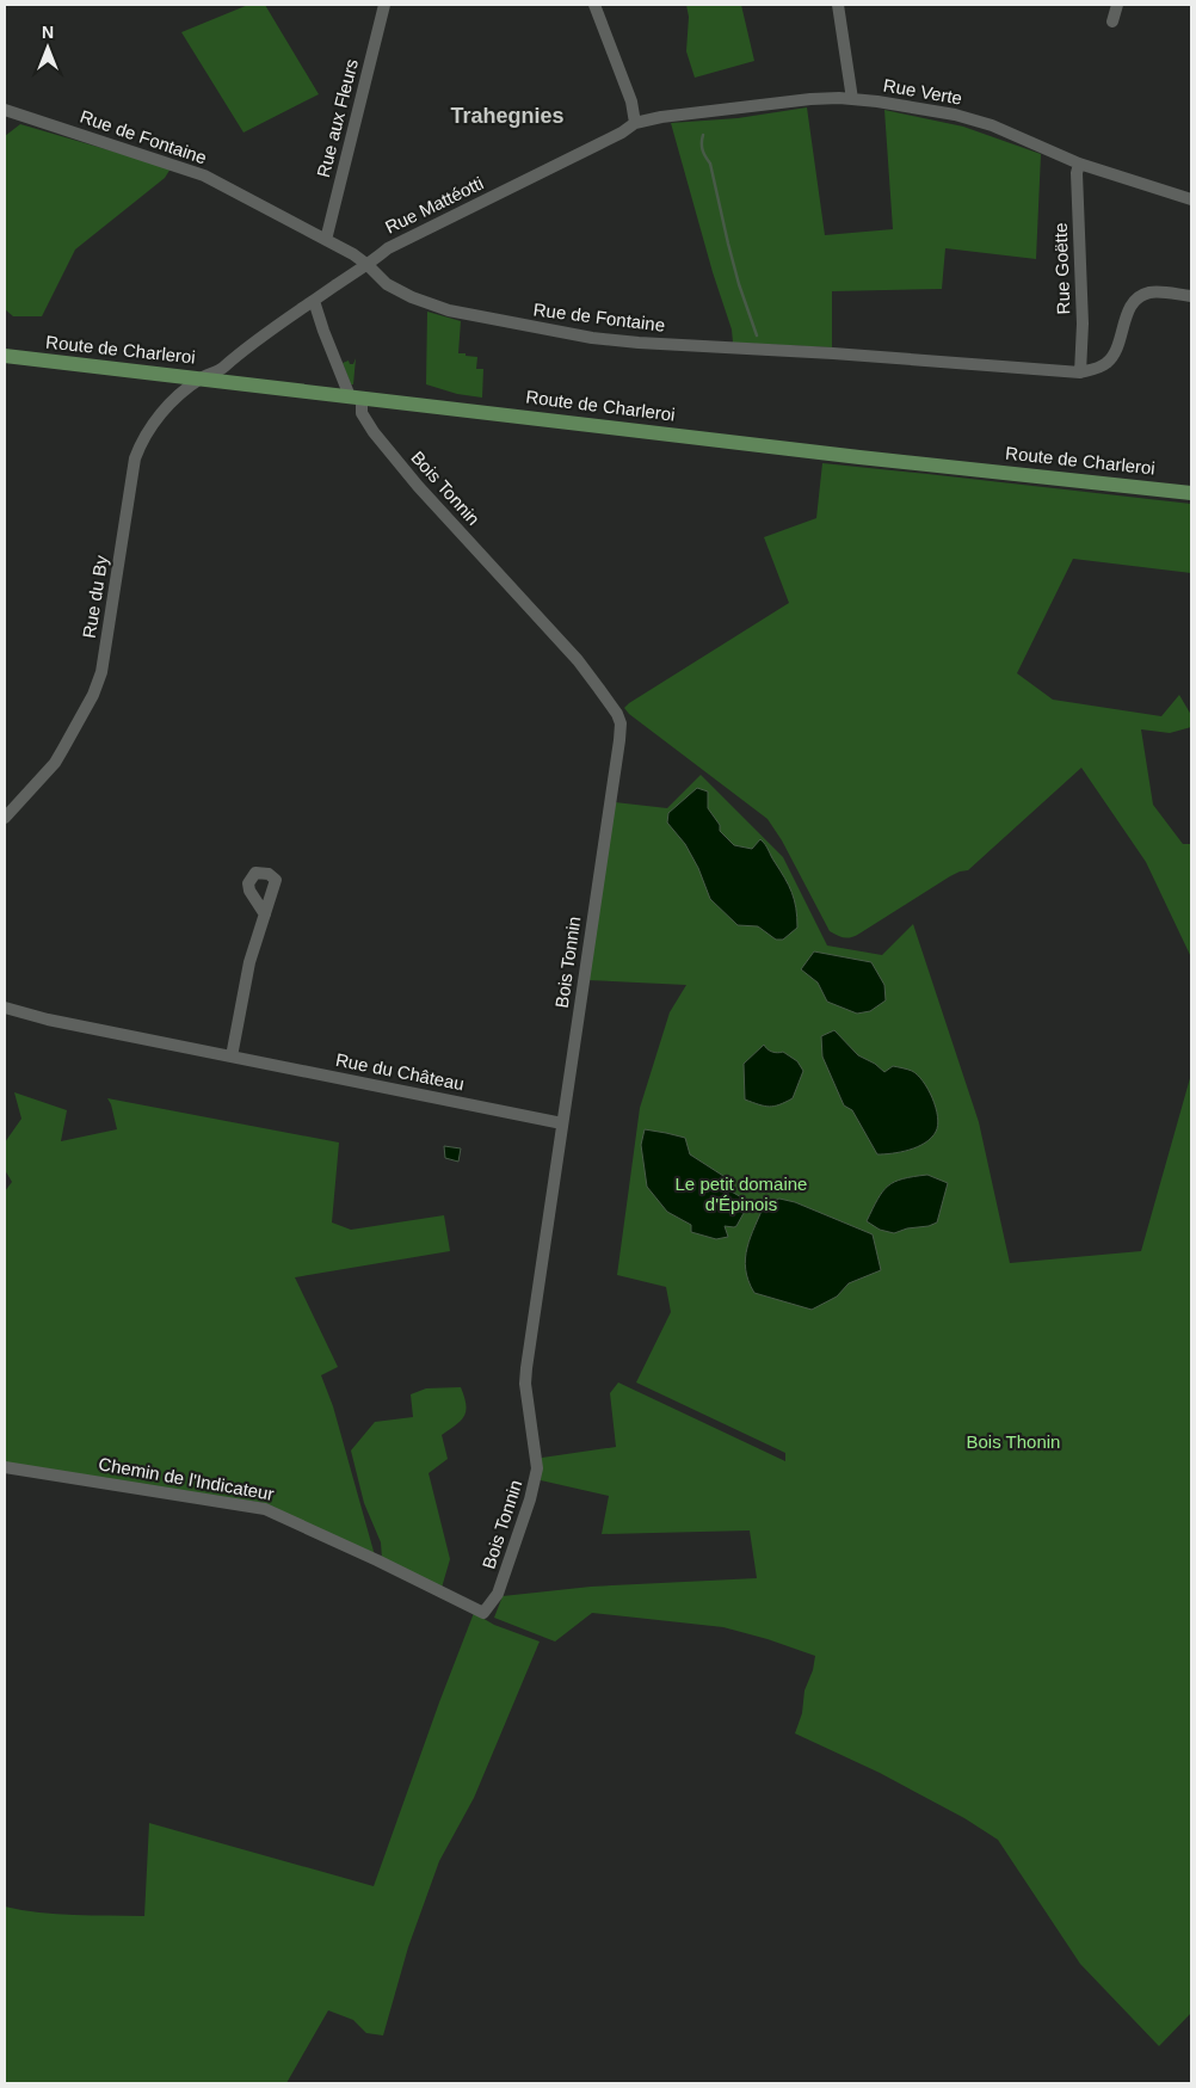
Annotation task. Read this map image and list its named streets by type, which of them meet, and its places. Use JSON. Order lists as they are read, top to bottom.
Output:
{
  "streets": {
    "main road": ["Route de Charleroi"],
    "street": [
      "Rue Verte",
      "Rue aux Fleurs",
      "Rue de Fontaine",
      "Rue Mattéotti",
      "Rue Goëtte",
      "Bois Tonnin",
      "Rue du By",
      "Rue du Château",
      "Chemin de l'Indicateur"
    ]
  },
  "crossings": [
    ["Rue Verte", "Rue Mattéotti"],
    ["Rue Verte", "Rue Goëtte"],
    ["Rue aux Fleurs", "Rue de Fontaine"],
    ["Rue de Fontaine", "Rue Mattéotti"],
    ["Rue de Fontaine", "Rue Goëtte"],
    ["Rue Mattéotti", "Route de Charleroi"],
    ["Rue Mattéotti", "Bois Tonnin"],
    ["Rue Mattéotti", "Rue du By"],
    ["Route de Charleroi", "Bois Tonnin"],
    ["Route de Charleroi", "Rue du By"],
    ["Bois Tonnin", "Rue du Château"],
    ["Bois Tonnin", "Chemin de l'Indicateur"]
  ],
  "districts": ["Trahegnies"],
  "parks": ["Le petit domaine d'Épinois", "Bois Thonin"],
  "north": "top"
}
